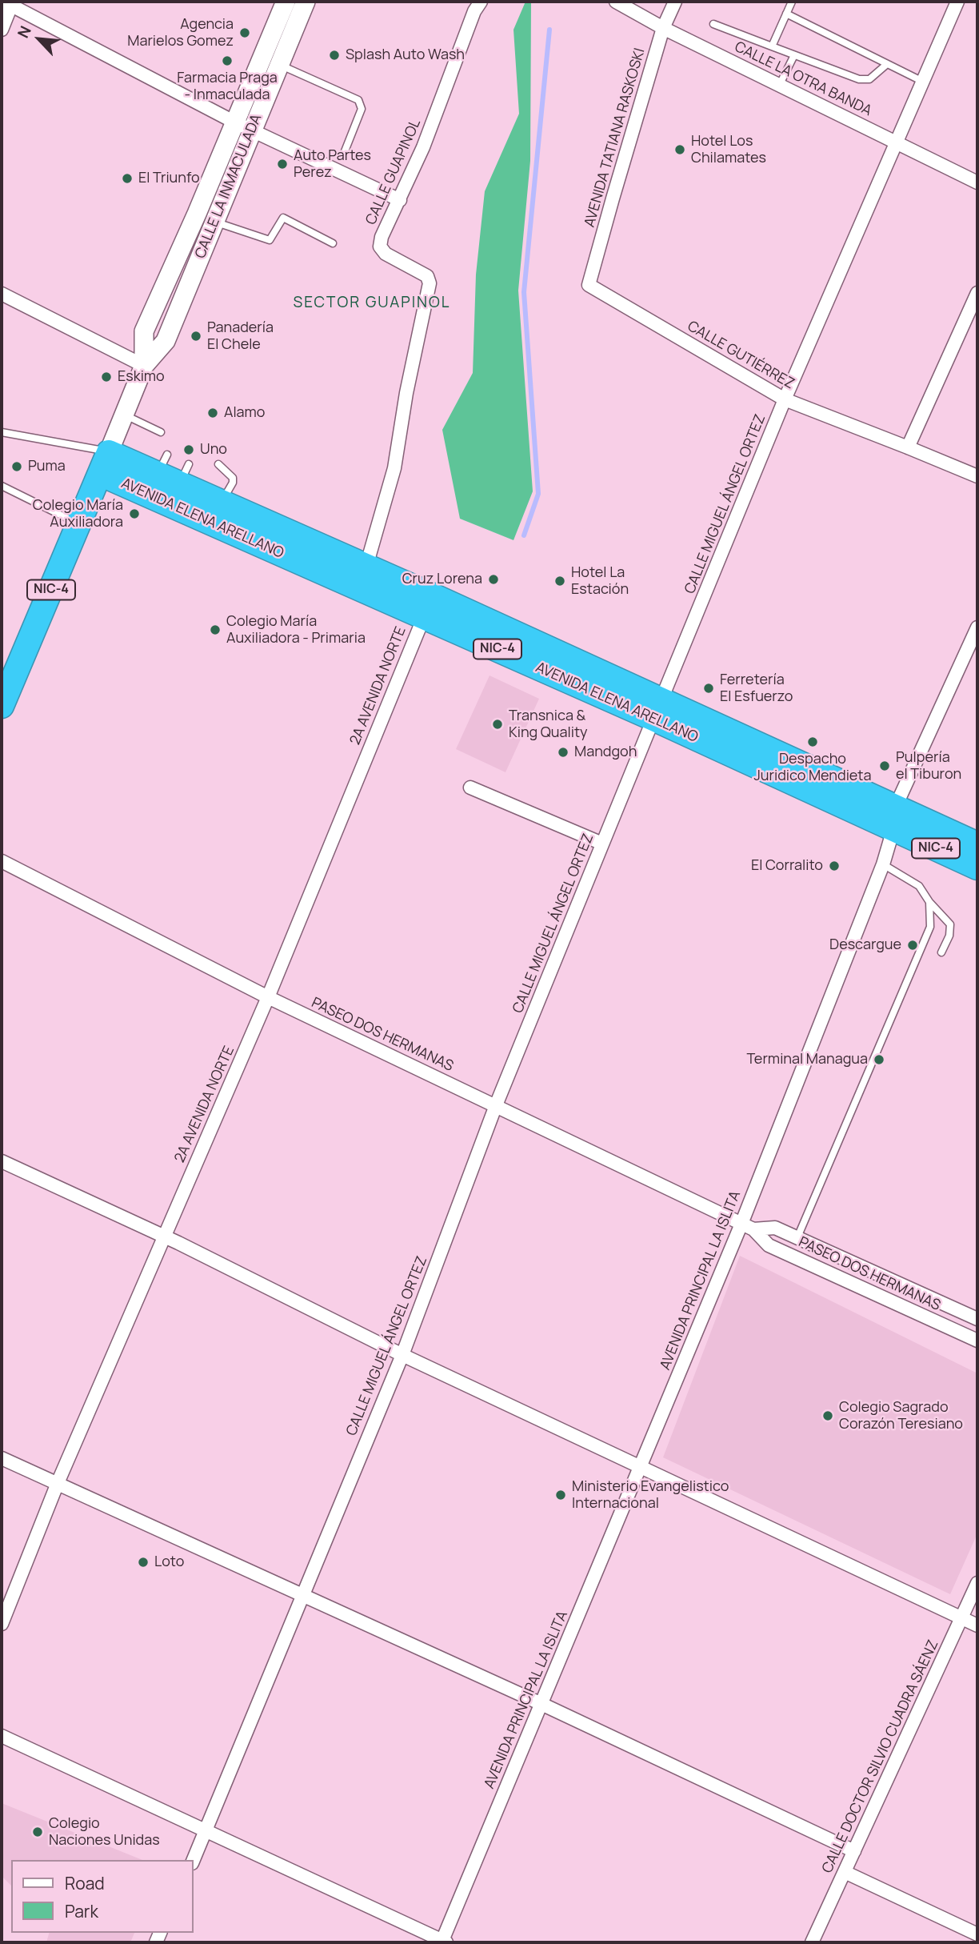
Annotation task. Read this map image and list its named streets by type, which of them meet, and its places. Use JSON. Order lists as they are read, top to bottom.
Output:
{
  "streets": {
    "highway": ["AVENIDA ELENA ARELLANO", "NIC-4"],
    "main road": ["CALLE LA INMACULADA"],
    "street": [
      "CALLE LA OTRA BANDA",
      "AVENIDA TATIANA RASKOSKI",
      "CALLE GUAPINOL",
      "CALLE GUTIÉRREZ",
      "CALLE MIGUEL ÁNGEL ORTEZ",
      "2A AVENIDA NORTE",
      "PASEO DOS HERMANAS",
      "AVENIDA PRINCIPAL LA ISLITA",
      "CALLE DOCTOR SILVIO CUADRA SÁENZ"
    ]
  },
  "crossings": [
    ["CALLE LA OTRA BANDA", "AVENIDA TATIANA RASKOSKI"],
    ["CALLE LA OTRA BANDA", "CALLE MIGUEL ÁNGEL ORTEZ"],
    ["AVENIDA TATIANA RASKOSKI", "CALLE GUTIÉRREZ"],
    ["CALLE GUAPINOL", "AVENIDA ELENA ARELLANO"],
    ["CALLE LA INMACULADA", "AVENIDA ELENA ARELLANO"],
    ["CALLE LA INMACULADA", "NIC-4"],
    ["CALLE GUTIÉRREZ", "CALLE MIGUEL ÁNGEL ORTEZ"],
    ["CALLE MIGUEL ÁNGEL ORTEZ", "AVENIDA ELENA ARELLANO"],
    ["CALLE MIGUEL ÁNGEL ORTEZ", "PASEO DOS HERMANAS"],
    ["AVENIDA ELENA ARELLANO", "NIC-4"],
    ["AVENIDA ELENA ARELLANO", "2A AVENIDA NORTE"],
    ["AVENIDA ELENA ARELLANO", "AVENIDA PRINCIPAL LA ISLITA"],
    ["2A AVENIDA NORTE", "PASEO DOS HERMANAS"],
    ["PASEO DOS HERMANAS", "AVENIDA PRINCIPAL LA ISLITA"]
  ],
  "districts": ["SECTOR GUAPINOL"],
  "places": [
    "Agencia Marielos Gomez",
    "Splash Auto Wash",
    "Farmacia Praga - Inmaculada",
    "Hotel Los Chilamates",
    "Auto Partes Perez",
    "El Triunfo",
    "Panadería El Chele",
    "Eskimo",
    "Alamo",
    "Uno",
    "Puma",
    "Colegio María Auxiliadora",
    "Cruz Lorena",
    "Hotel La Estación",
    "Colegio María Auxiliadora - Primaria",
    "Ferretería El Esfuerzo",
    "Transnica & King Quality",
    "Despacho Juridico Mendieta",
    "Mandgoh",
    "Pulpería el Tiburon",
    "El Corralito",
    "Descargue",
    "Terminal Managua",
    "Colegio Sagrado Corazón Teresiano",
    "Ministerio Evangelistico Internacional",
    "Loto",
    "Colegio Naciones Unidas"
  ],
  "legend": ["Road", "Park"],
  "north": "top left"
}
